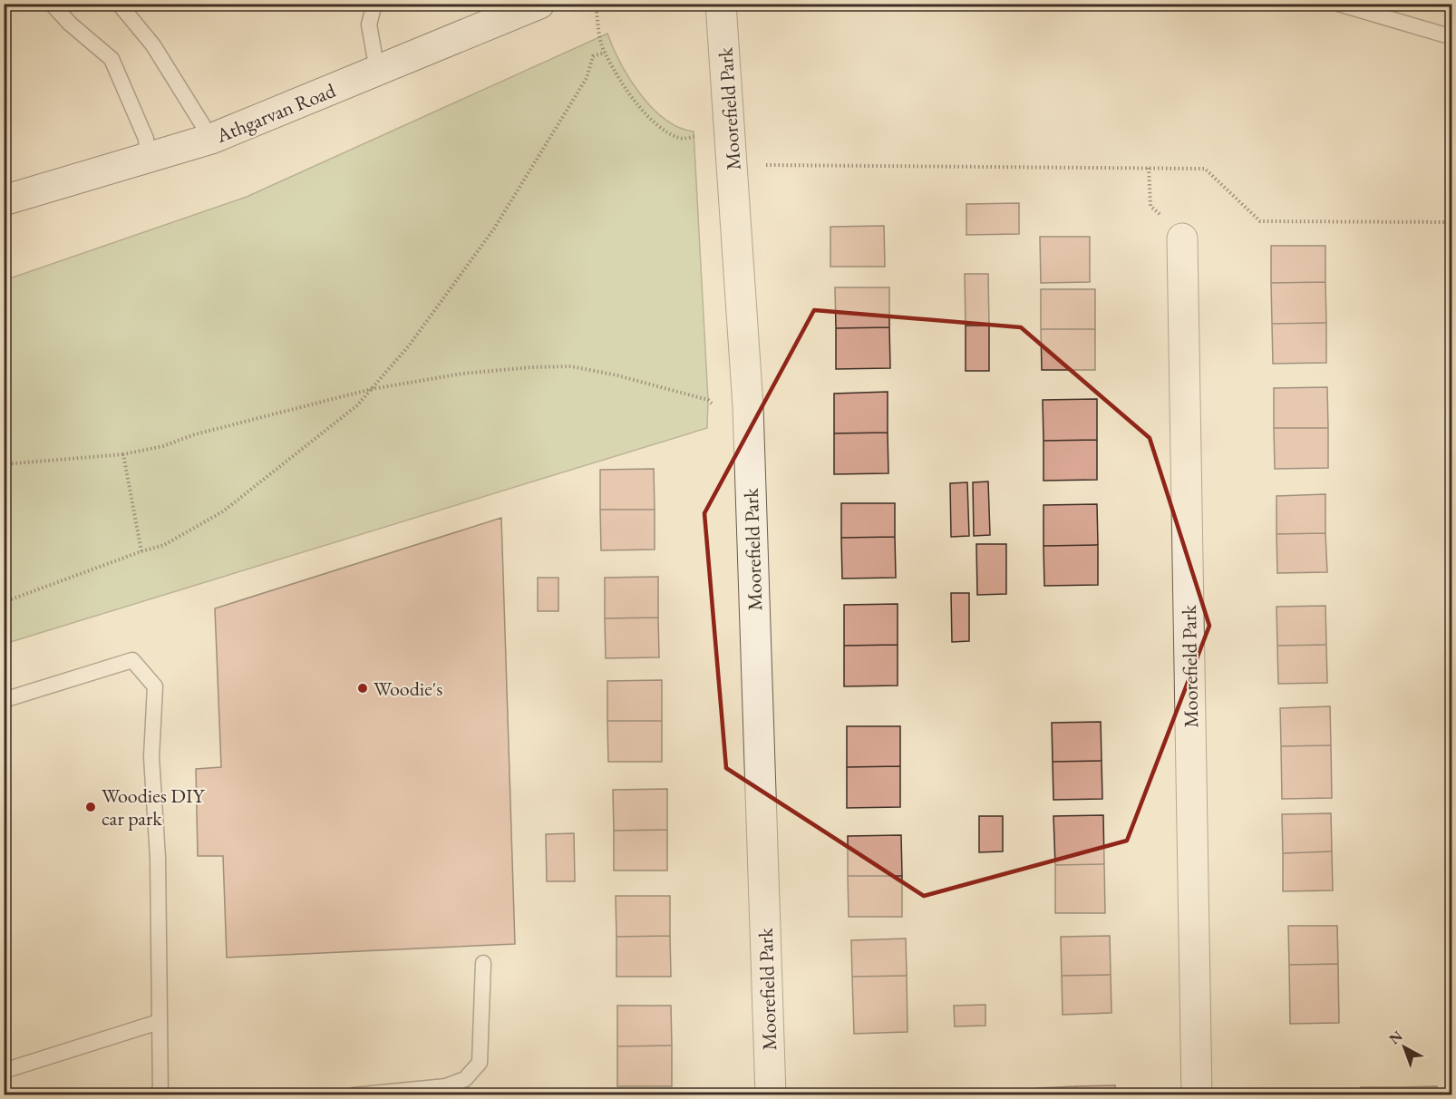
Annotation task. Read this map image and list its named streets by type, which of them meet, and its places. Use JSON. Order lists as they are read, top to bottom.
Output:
{
  "streets": {
    "street": ["Moorefield Park", "Athgarvan Road"]
  },
  "places": ["Woodie's", "Woodies DIY car park"],
  "north": "top left"
}
